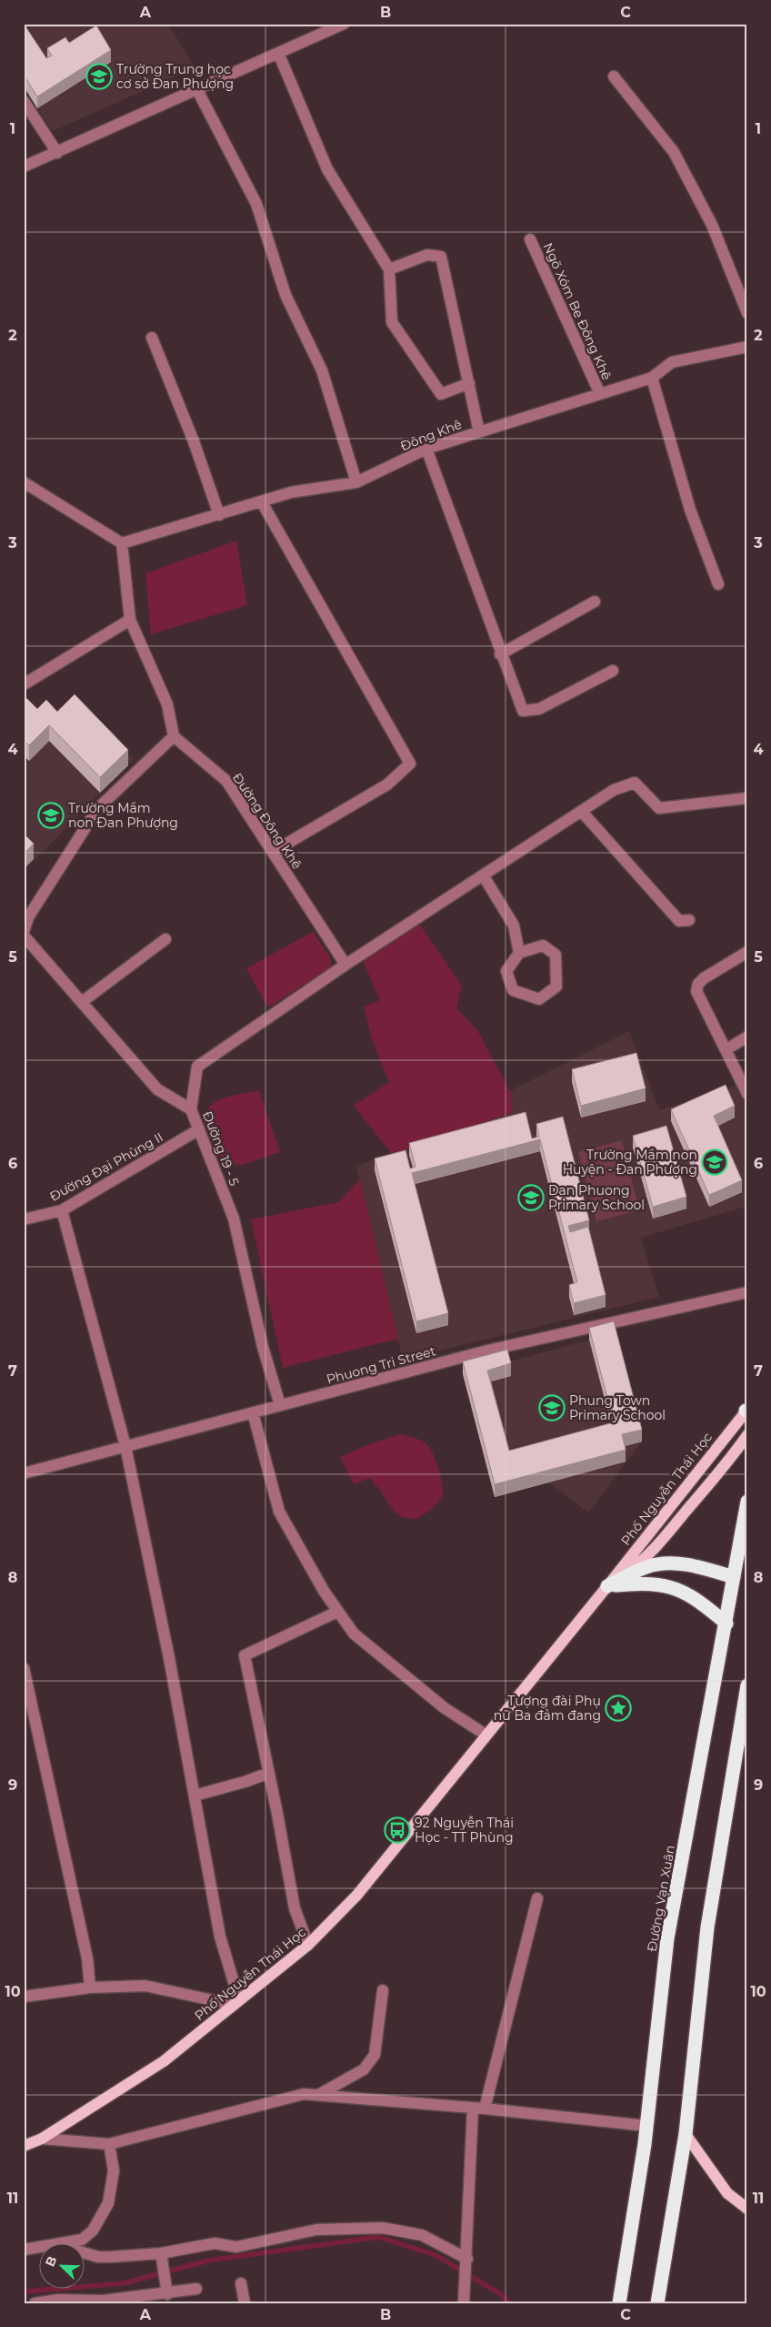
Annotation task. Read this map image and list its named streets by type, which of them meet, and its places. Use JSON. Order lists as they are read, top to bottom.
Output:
{
  "streets": {
    "highway": ["Đường Vạn Xuân"],
    "main road": ["Phố Nguyễn Thái Học"],
    "street": [
      "Ngõ Xóm Be Đông Khê",
      "Đông Khê",
      "Đường Đông Khê",
      "Đường 19 - 5",
      "Đường Đại Phùng II",
      "Phuong Tri Street"
    ]
  },
  "crossings": [
    ["Ngõ Xóm Be Đông Khê", "Đông Khê"],
    ["Đường 19 - 5", "Đường Đại Phùng II"],
    ["Đường 19 - 5", "Phuong Tri Street"]
  ],
  "places": {
    "school or university": [
      "Trường Trung học cơ sở Đan Phượng",
      "Trường Mầm non Đan Phượng",
      "Trường Mầm non Huyện - Đan Phượng",
      "Dan Phuong Primary School",
      "Phung Town Primary School"
    ],
    "place": ["Tượng đài Phụ nữ Ba đảm đang"],
    "bus stop": ["92 Nguyễn Thái Học - TT Phùng"]
  },
  "north": "top left",
  "grid": {
    "columns": ["A", "B", "C"],
    "rows": [
      "1",
      "2",
      "3",
      "4",
      "5",
      "6",
      "7",
      "8",
      "9",
      "10",
      "11"
    ]
  }
}
